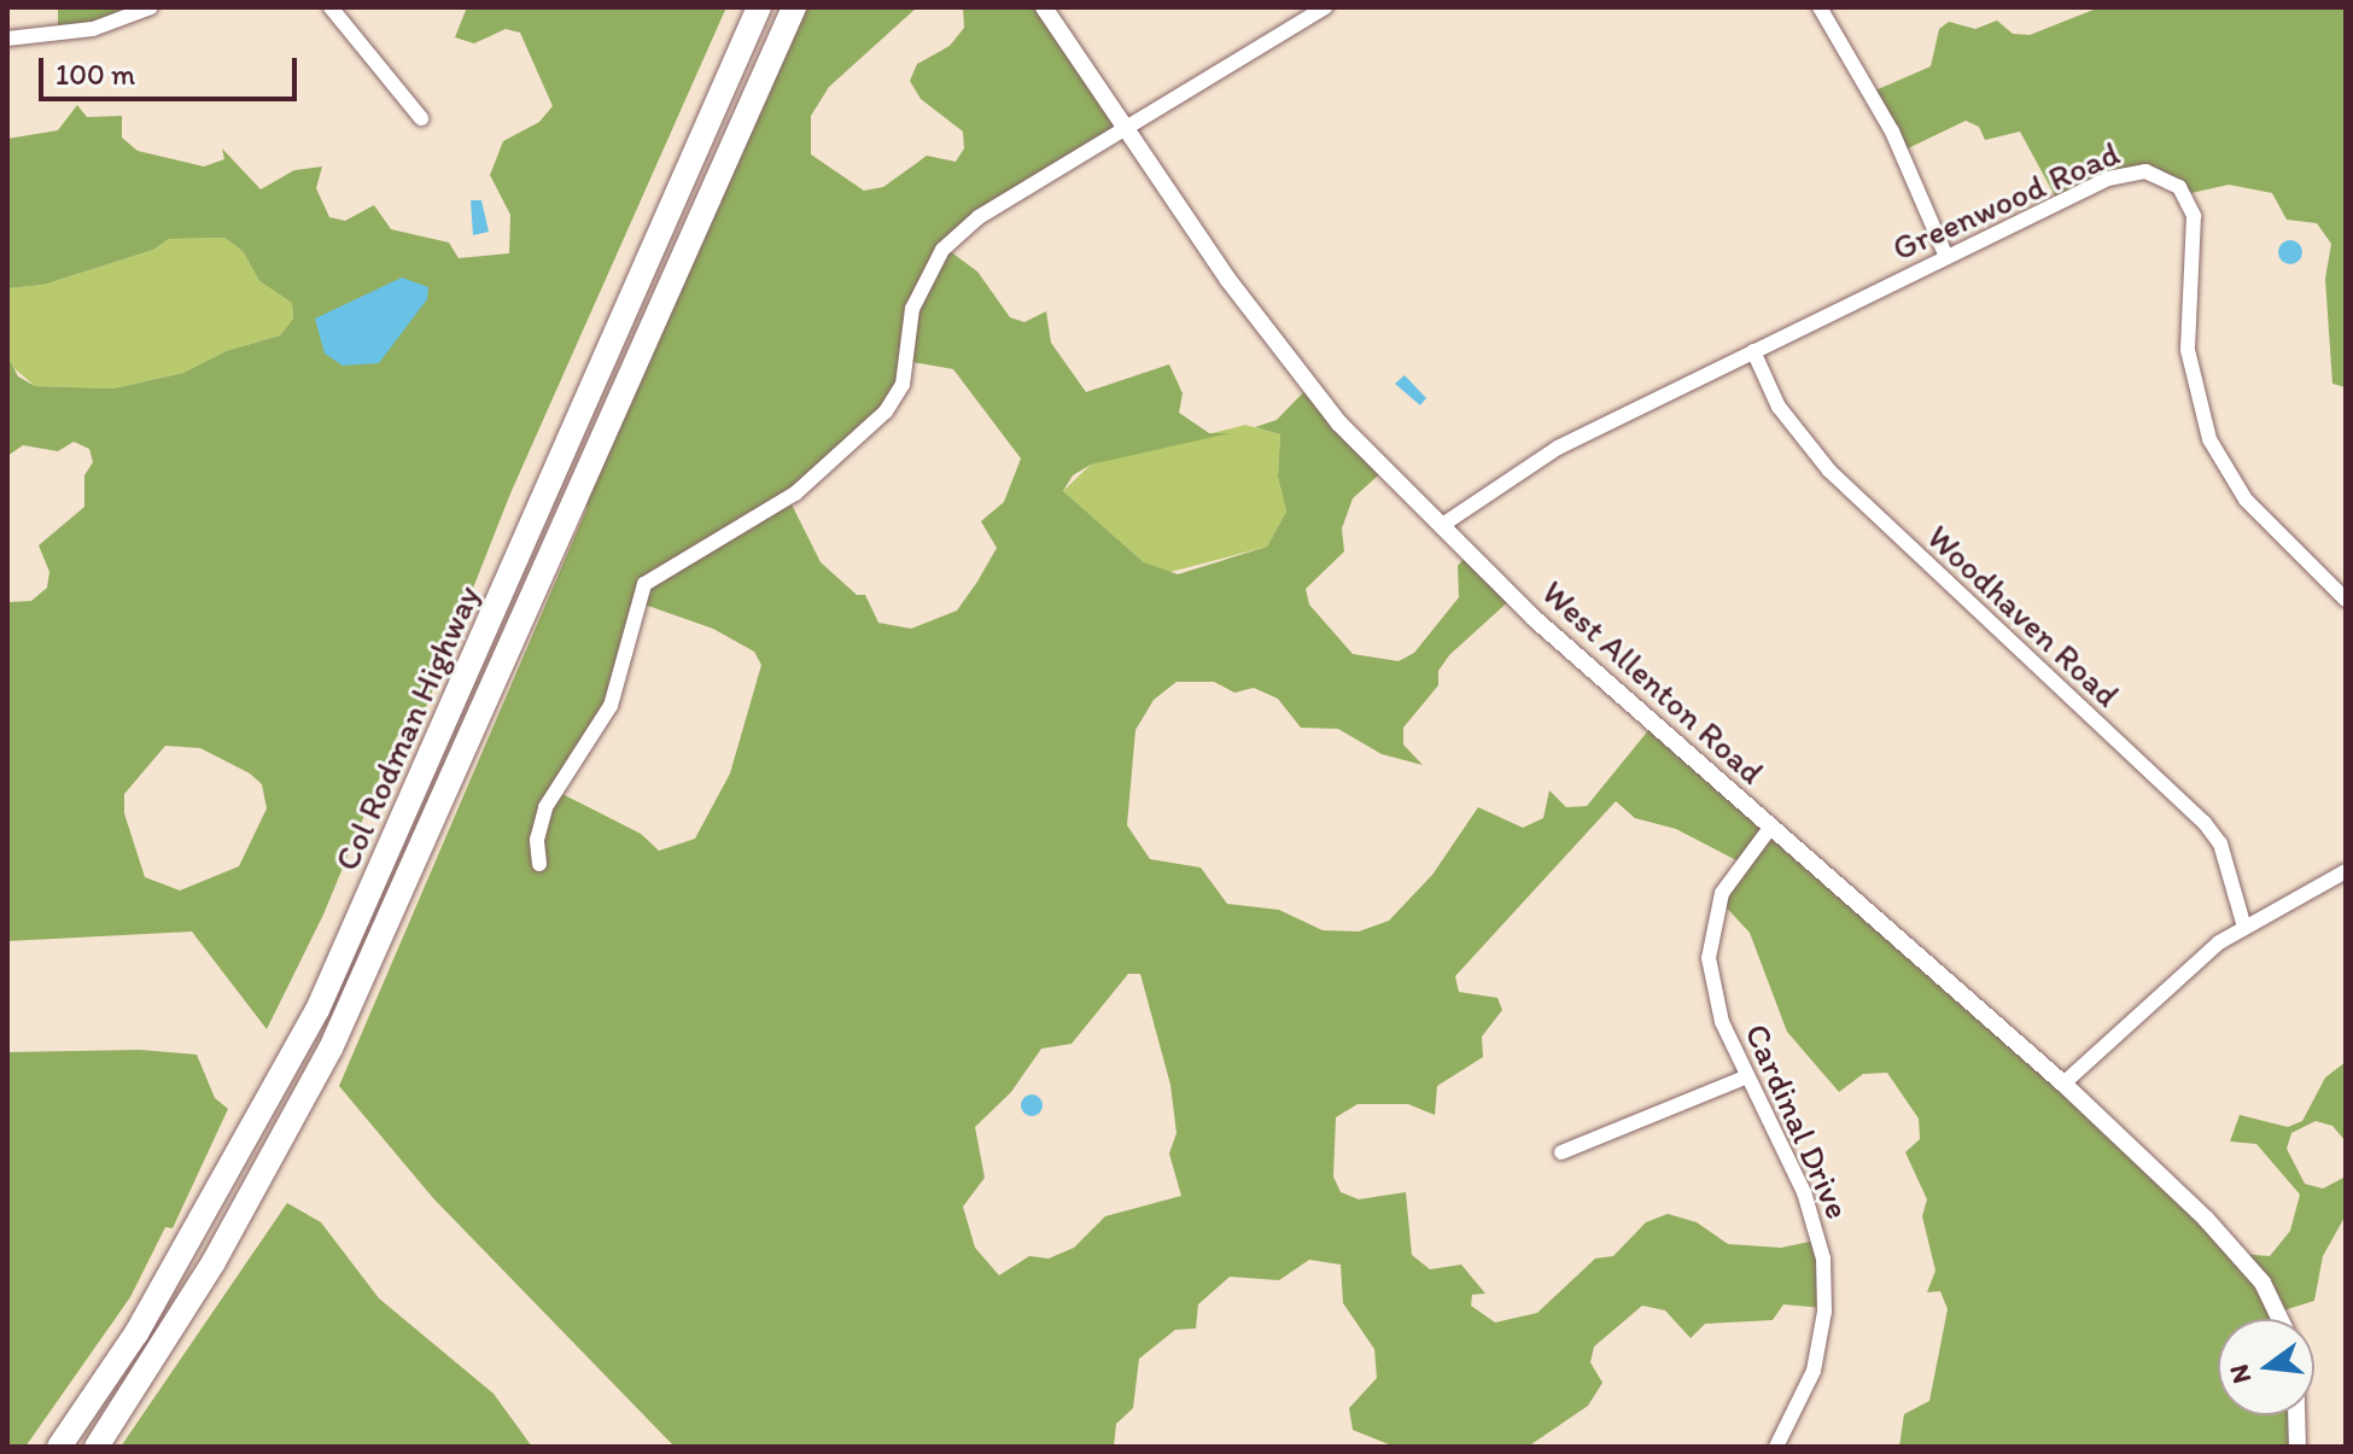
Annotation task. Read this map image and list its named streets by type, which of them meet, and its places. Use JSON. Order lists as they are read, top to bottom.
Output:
{
  "streets": {
    "highway": ["Col Rodman Highway"],
    "street": [
      "Greenwood Road",
      "Woodhaven Road",
      "West Allenton Road",
      "Cardinal Drive"
    ]
  },
  "crossings": [
    ["Greenwood Road", "Woodhaven Road"],
    ["Greenwood Road", "West Allenton Road"],
    ["West Allenton Road", "Cardinal Drive"]
  ],
  "scale_bar": "100 m",
  "north": "left"
}
